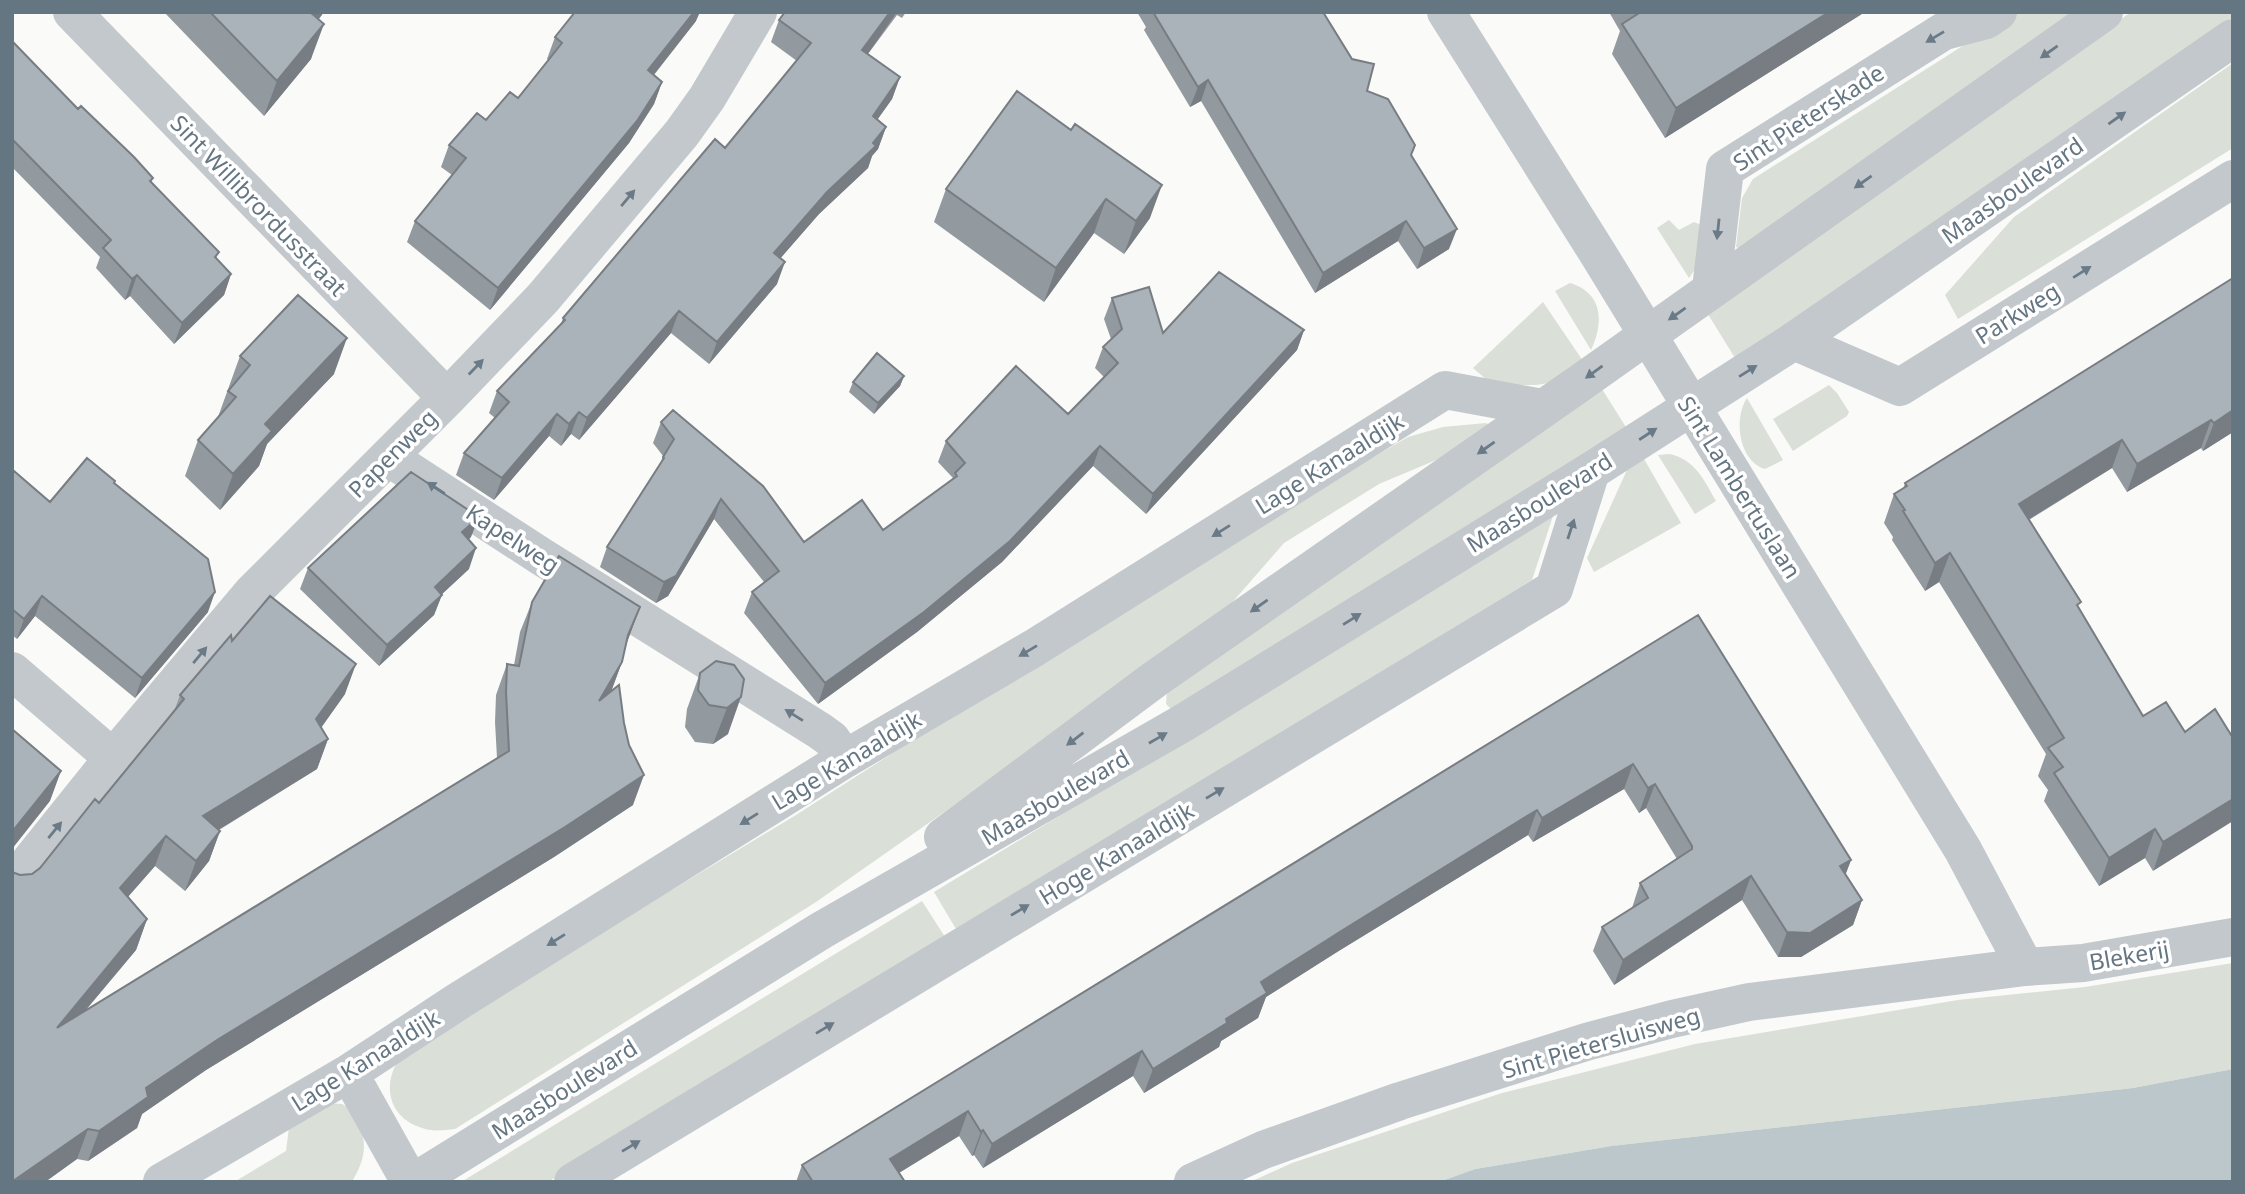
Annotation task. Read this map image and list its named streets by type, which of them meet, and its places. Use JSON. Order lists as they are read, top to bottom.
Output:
{
  "streets": {
    "street": [
      "Sint Pieterskade",
      "Maasboulevard",
      "Sint Willibrordusstraat",
      "Parkweg",
      "Papenweg",
      "Lage Kanaaldijk",
      "Sint Lambertuslaan",
      "Kapelweg",
      "Hoge Kanaaldijk",
      "Blekerij",
      "Sint Pietersluisweg"
    ]
  },
  "crossings": [
    ["Sint Pieterskade", "Maasboulevard"],
    ["Maasboulevard", "Parkweg"],
    ["Maasboulevard", "Lage Kanaaldijk"],
    ["Maasboulevard", "Sint Lambertuslaan"],
    ["Maasboulevard", "Hoge Kanaaldijk"],
    ["Sint Willibrordusstraat", "Papenweg"],
    ["Papenweg", "Kapelweg"],
    ["Lage Kanaaldijk", "Kapelweg"],
    ["Sint Lambertuslaan", "Blekerij"],
    ["Sint Lambertuslaan", "Sint Pietersluisweg"],
    ["Blekerij", "Sint Pietersluisweg"]
  ],
  "one_way": [
    "Sint Pieterskade",
    "Parkweg",
    "Papenweg",
    "Lage Kanaaldijk",
    "Kapelweg",
    "Hoge Kanaaldijk"
  ]
}
